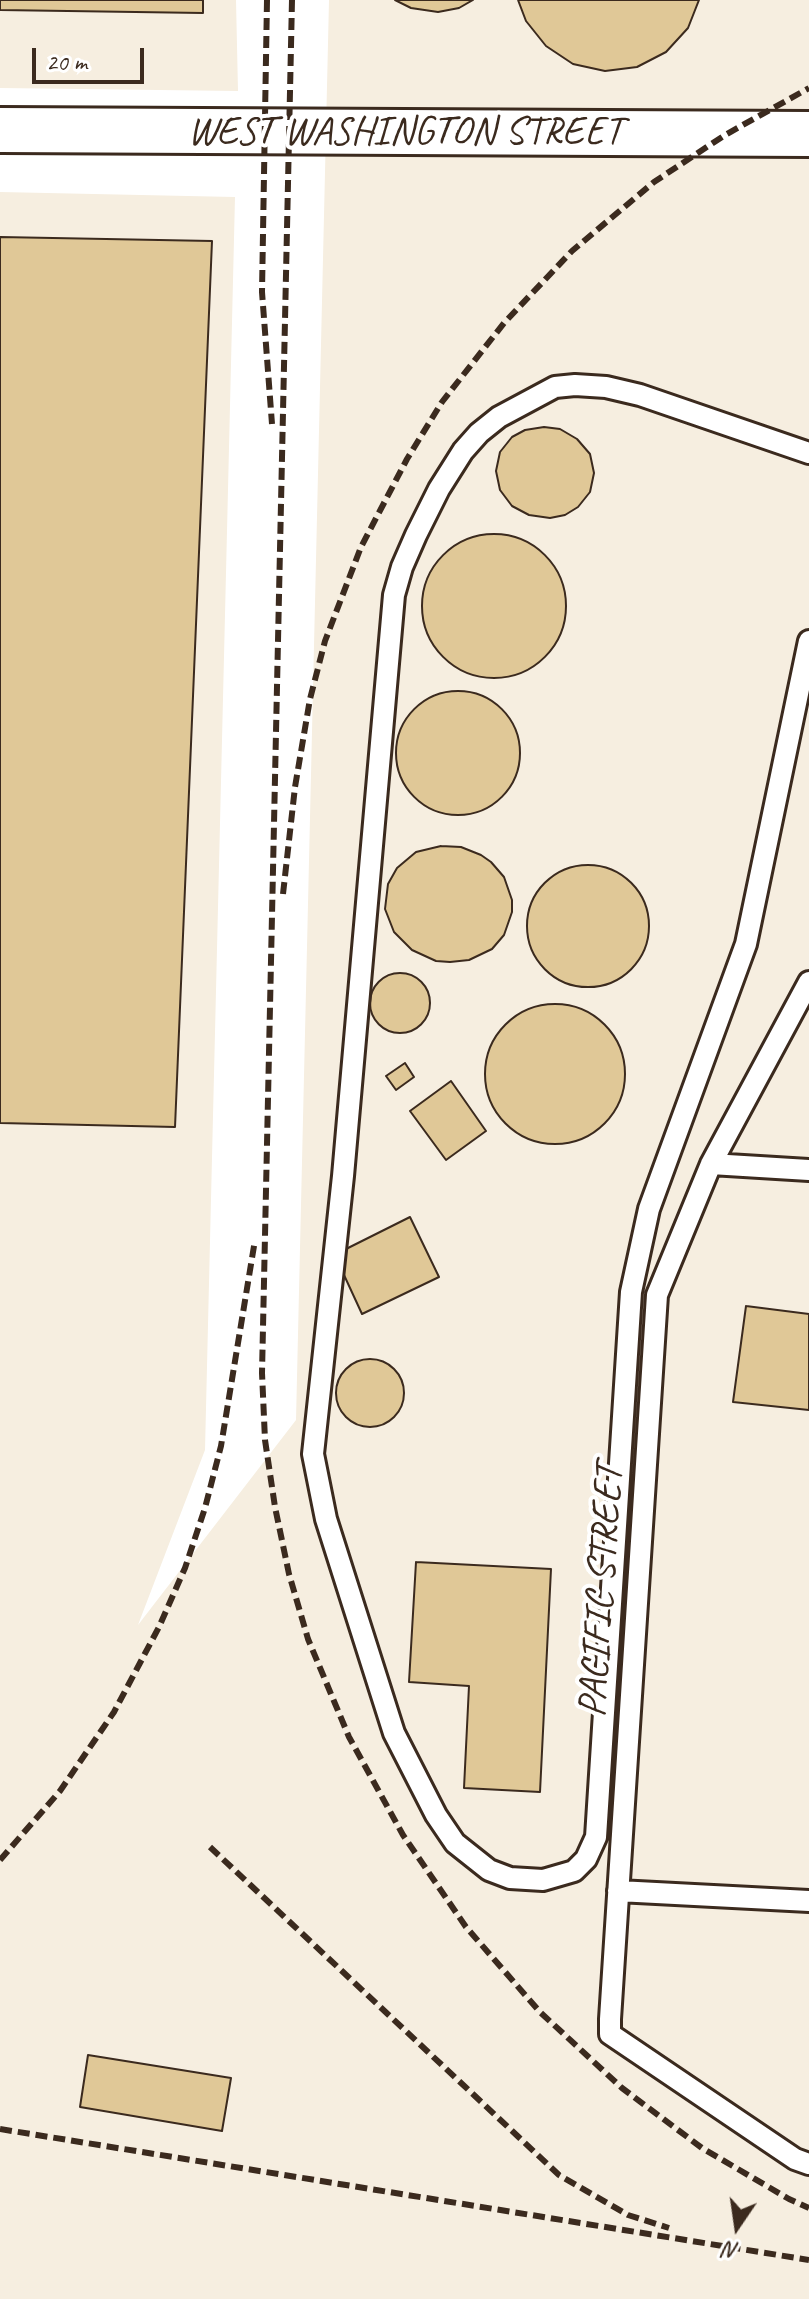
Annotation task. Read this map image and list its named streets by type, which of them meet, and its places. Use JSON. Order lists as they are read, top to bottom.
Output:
{
  "streets": {
    "street": ["WEST WASHINGTON STREET"],
    "lane": ["PACIFIC STREET"]
  },
  "scale_bar": "20 m",
  "north": "bottom"
}
